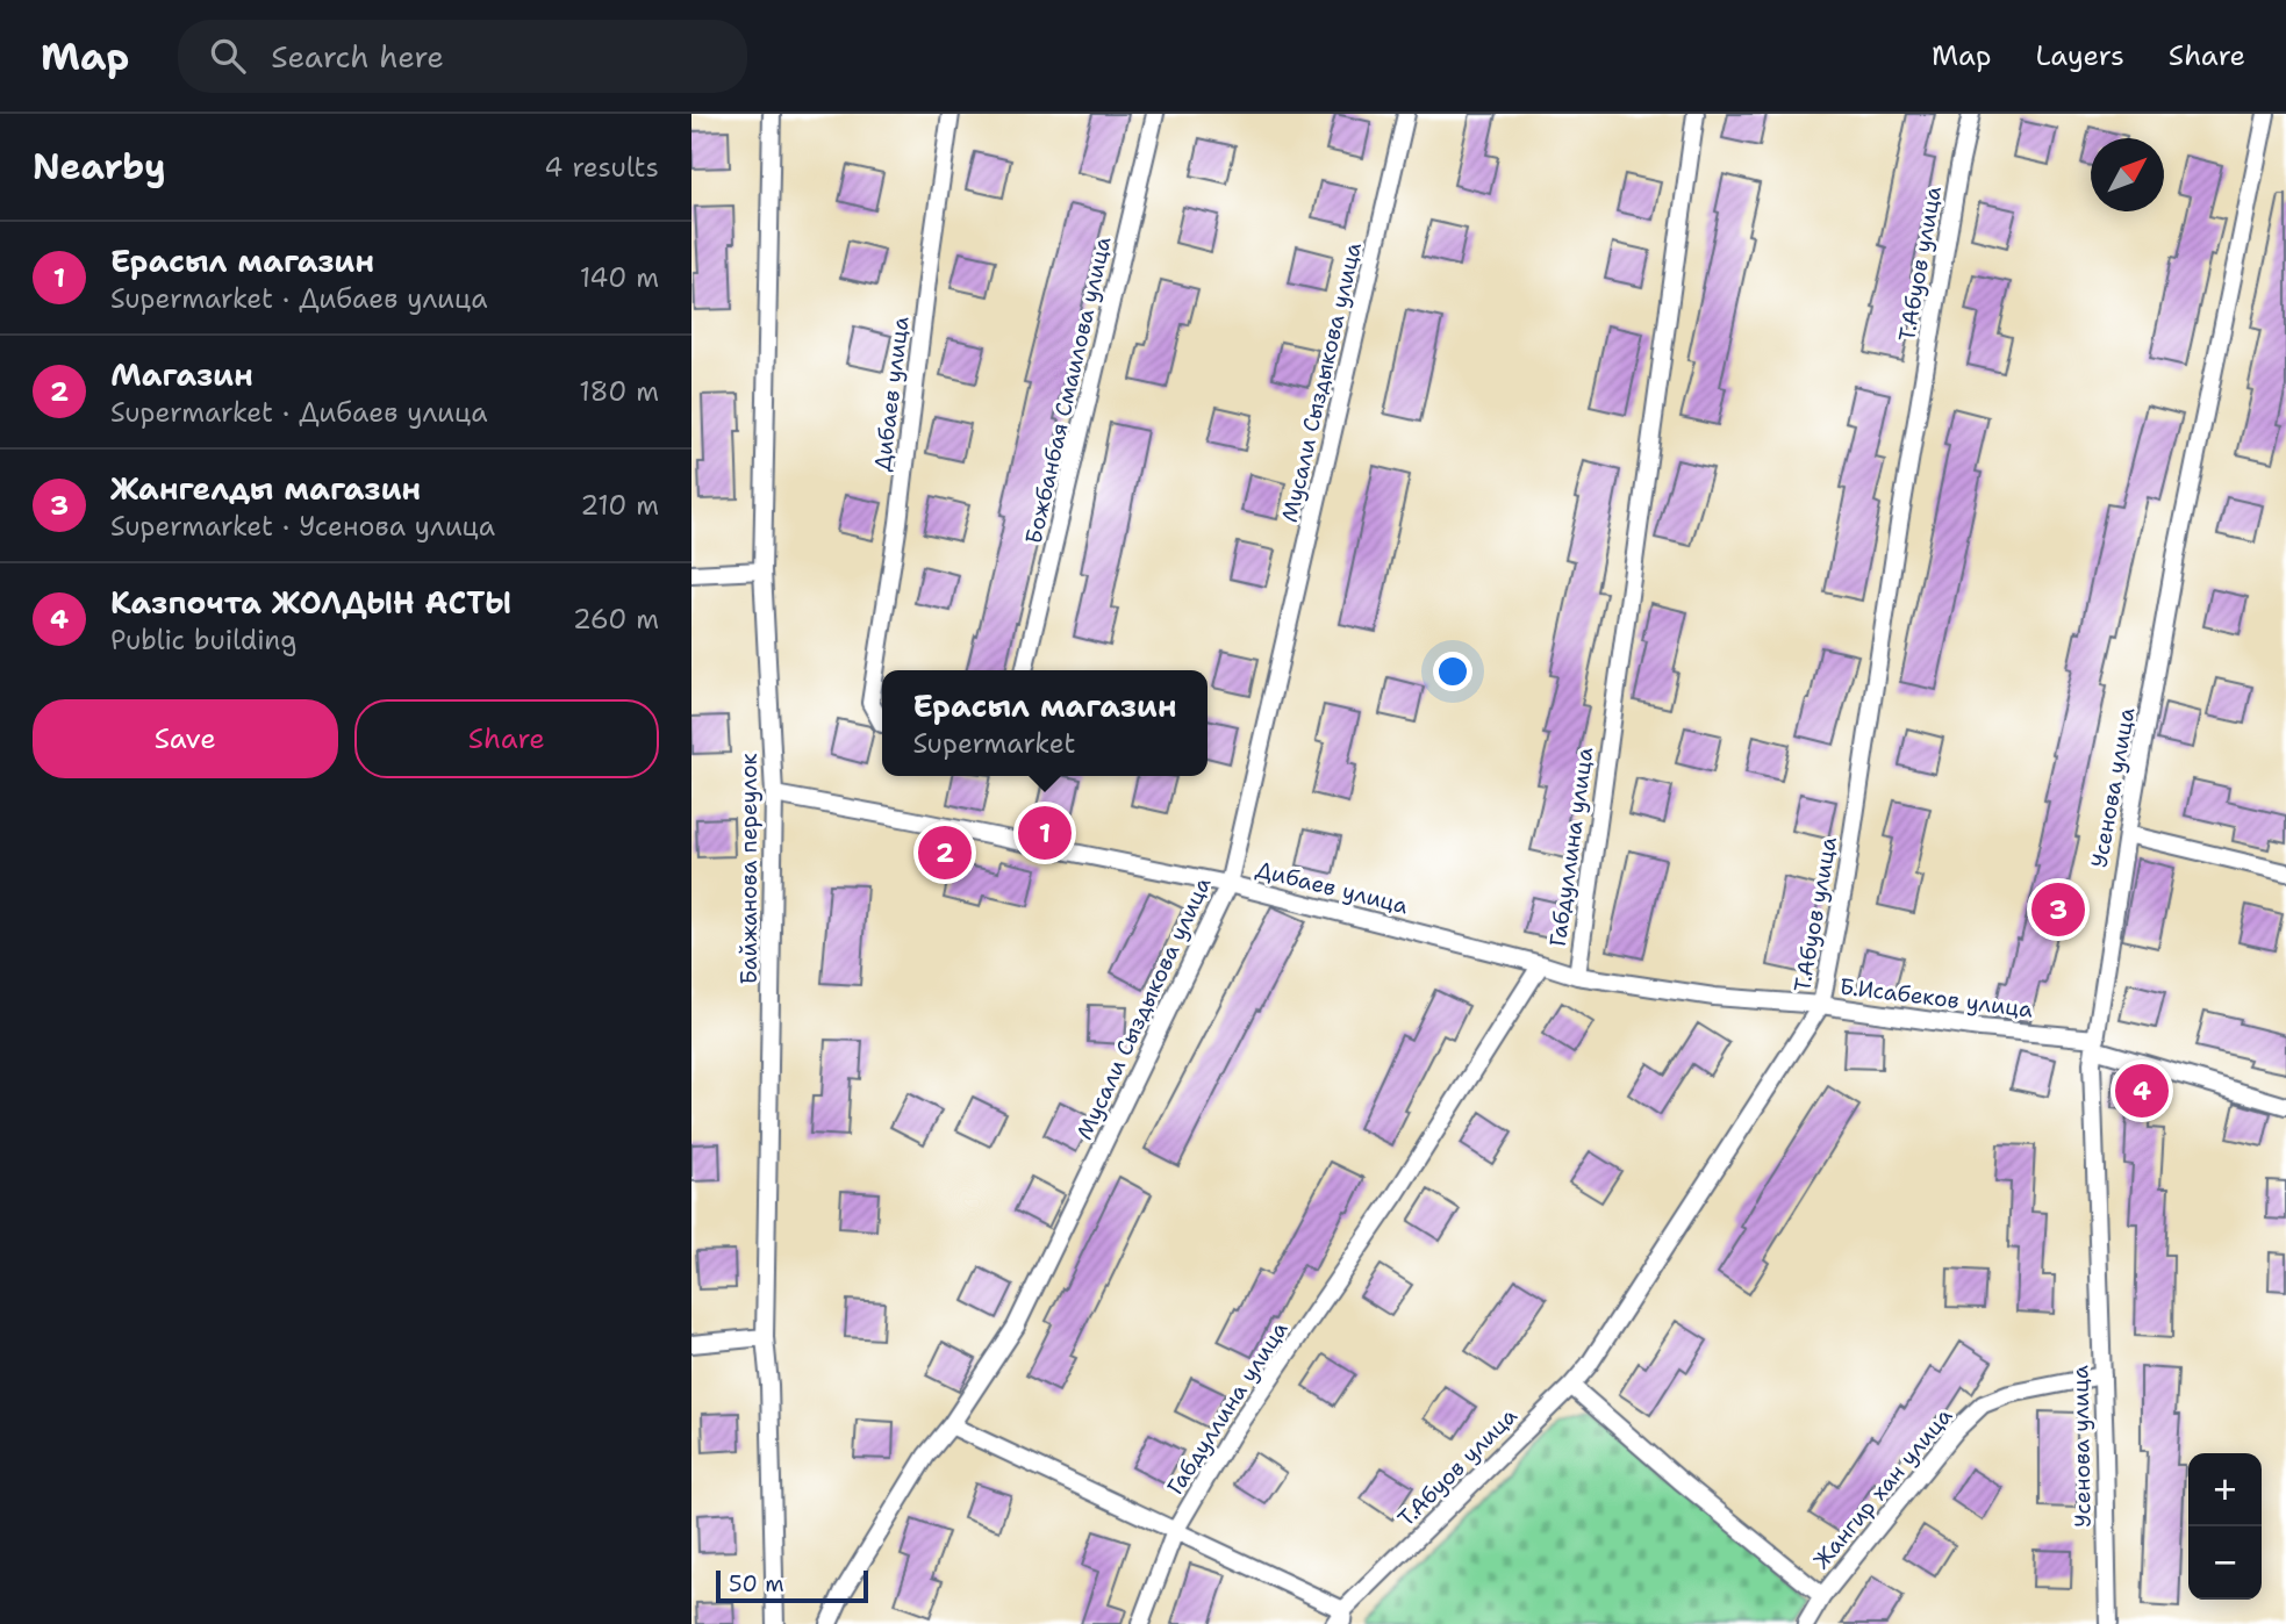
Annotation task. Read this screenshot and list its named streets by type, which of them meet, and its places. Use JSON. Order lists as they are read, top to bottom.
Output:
{
  "streets": {
    "street": [
      "Т.Абуов улица",
      "Мусали Сыздыкова улица",
      "Божбанбая Смаилова улица",
      "Дибаев улица",
      "Усенова улица",
      "Габдуллина улица",
      "Байжанова переулок",
      "Б.Исабеков улица",
      "Жангир хан улица"
    ]
  },
  "crossings": [
    ["Т.Абуов улица", "Б.Исабеков улица"],
    ["Мусали Сыздыкова улица", "Дибаев улица"],
    ["Дибаев улица", "Габдуллина улица"],
    ["Дибаев улица", "Байжанова переулок"],
    ["Усенова улица", "Б.Исабеков улица"],
    ["Усенова улица", "Жангир хан улица"],
    ["Габдуллина улица", "Б.Исабеков улица"]
  ],
  "scale_bar": "50 m",
  "north": "top right",
  "page": {
    "header": "Map",
    "search": "Search here",
    "nav": ["Map", "Layers", "Share"],
    "heading": ["Nearby", "4 results"],
    "list": [
      {
        "mark": "1",
        "name": "Ерасыл магазин",
        "note": "Supermarket · Дибаев улица",
        "value": "140 m"
      },
      {
        "mark": "2",
        "name": "Магазин",
        "note": "Supermarket · Дибаев улица",
        "value": "180 m"
      },
      {
        "mark": "3",
        "name": "Жангелды магазин",
        "note": "Supermarket · Усенова улица",
        "value": "210 m"
      },
      {
        "mark": "4",
        "name": "Казпочта ЖОЛДЫН АСТЫ",
        "note": "Public building",
        "value": "260 m"
      }
    ],
    "popup": ["Ерасыл магазин", "Supermarket"],
    "buttons": ["Save", "Share"],
    "pins": [
      "1",
      "2",
      "3",
      "4"
    ],
    "map_buttons": ["+", "−"],
    "scale": "50 m"
  }
}
